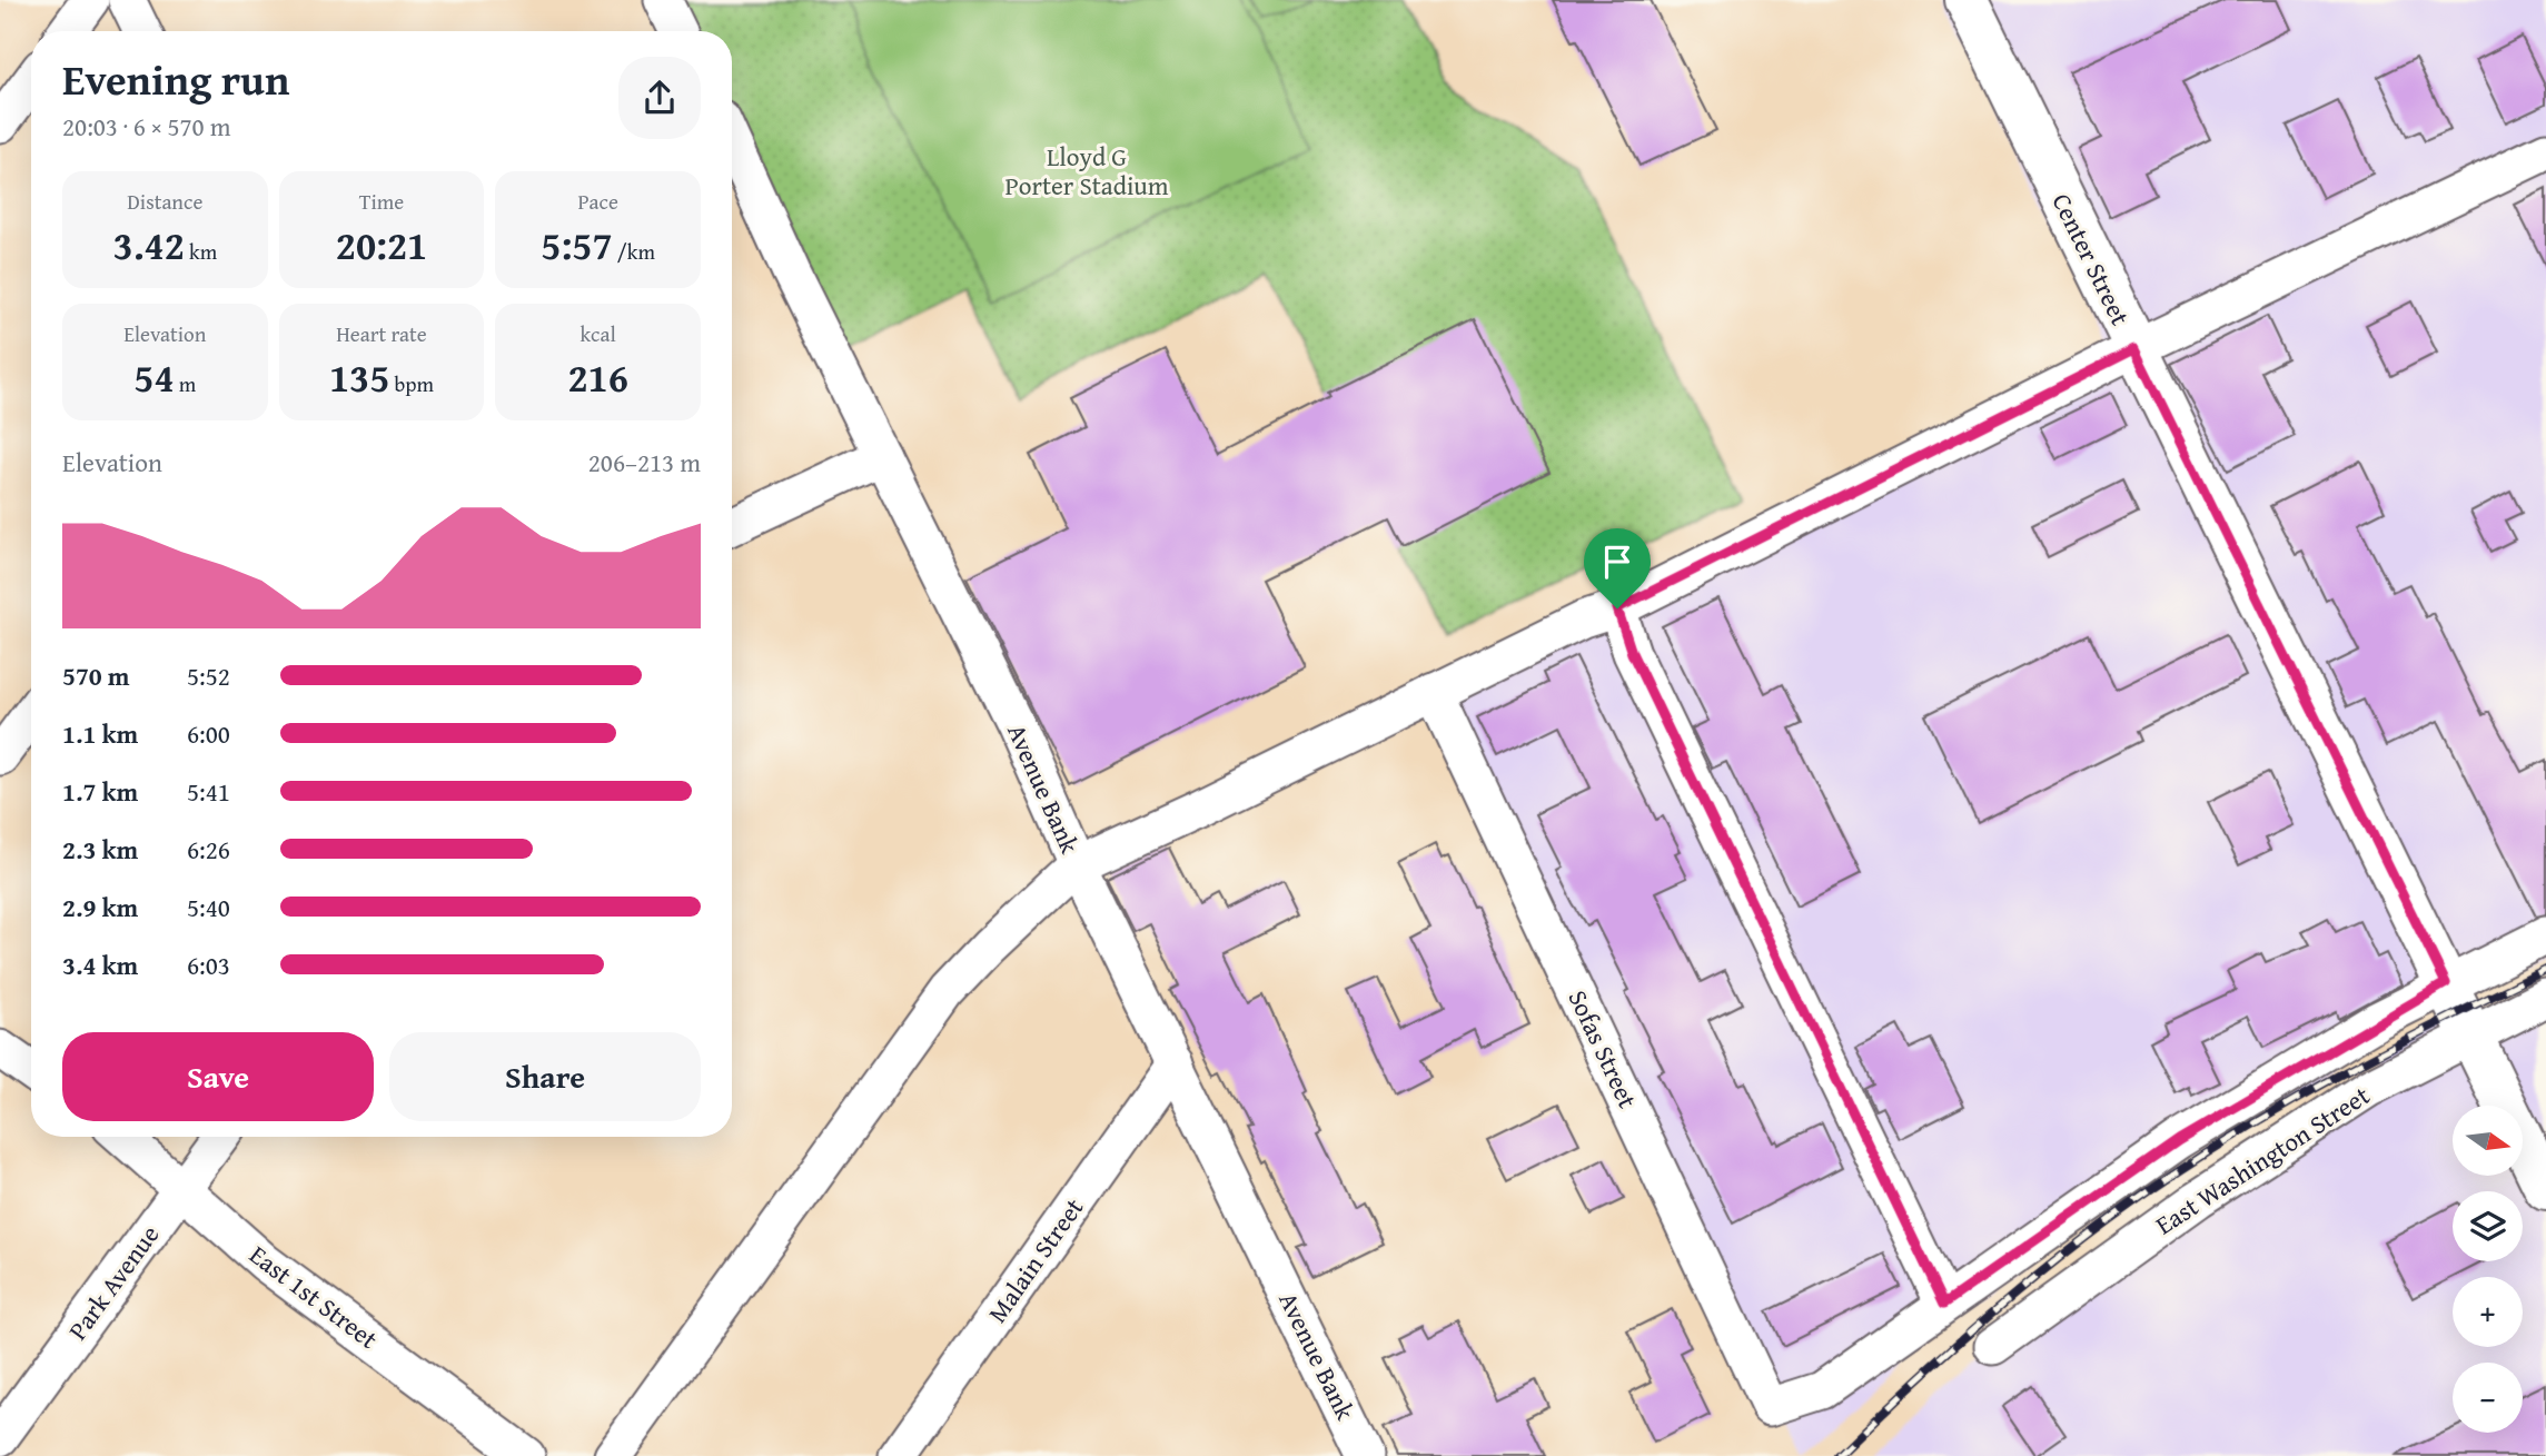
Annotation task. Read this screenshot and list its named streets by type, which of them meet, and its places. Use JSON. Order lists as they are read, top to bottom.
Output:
{
  "streets": {
    "main road": ["Center Street"],
    "street": [
      "Avenue Bank",
      "Sofas Street",
      "East Washington Street",
      "Malain Street",
      "Park Avenue",
      "East 1st Street"
    ]
  },
  "crossings": [
    ["Center Street", "East Washington Street"],
    ["Avenue Bank", "Malain Street"],
    ["Park Avenue", "East 1st Street"]
  ],
  "parks": ["Lloyd G Porter Stadium"],
  "north": "right",
  "page": {
    "heading": ["Evening run", "20:03 · 6 × 570 m"],
    "stats": [
      ["Distance", "3.42 km"],
      ["Time", "20:21"],
      ["Pace", "5:57 /km"],
      ["Elevation", "54 m"],
      ["Heart rate", "135 bpm"],
      ["kcal", "216"]
    ],
    "chart": ["Elevation", "206–213 m"],
    "list": [
      {
        "name": "570 m",
        "note": "5:52"
      },
      {
        "name": "1.1 km",
        "note": "6:00"
      },
      {
        "name": "1.7 km",
        "note": "5:41"
      },
      {
        "name": "2.3 km",
        "note": "6:26"
      },
      {
        "name": "2.9 km",
        "note": "5:40"
      },
      {
        "name": "3.4 km",
        "note": "6:03"
      }
    ],
    "buttons": ["Save", "Share"],
    "map_buttons": ["+", "−"]
  }
}
